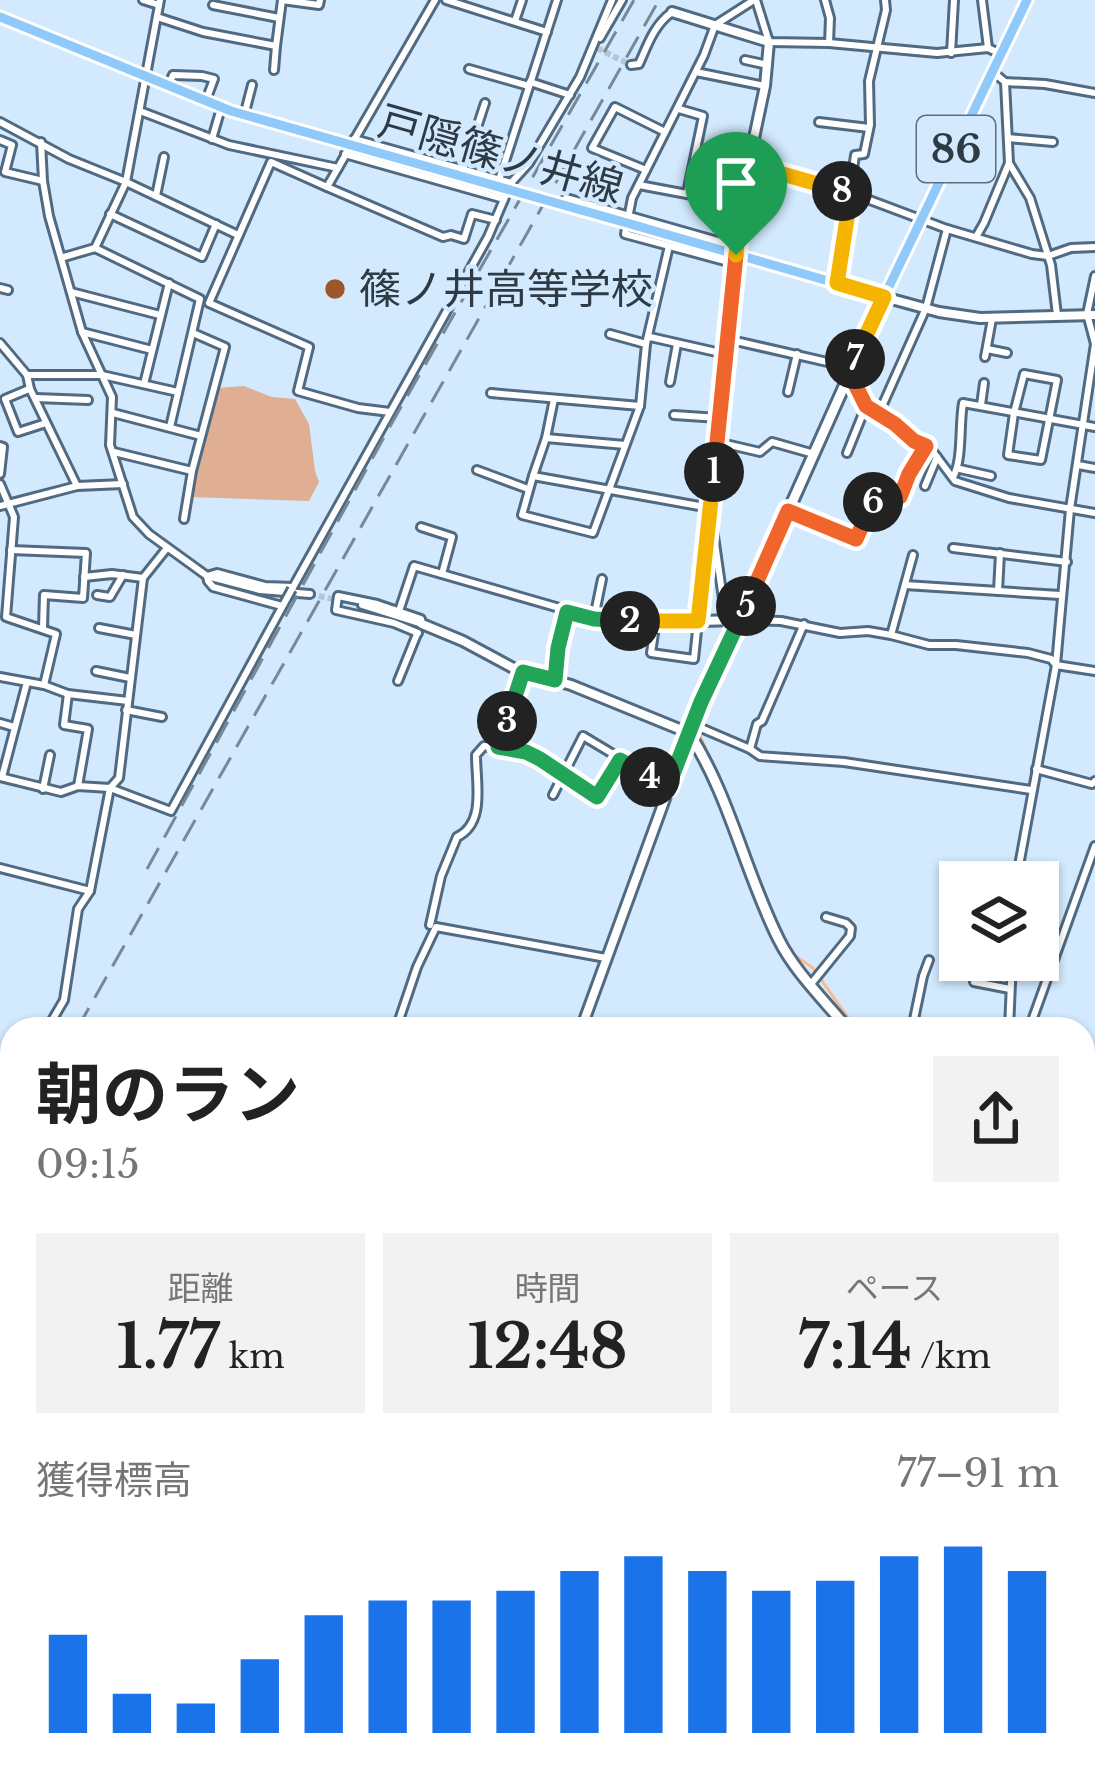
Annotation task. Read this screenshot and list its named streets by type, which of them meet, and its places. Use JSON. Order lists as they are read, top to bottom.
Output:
{
  "streets": {
    "main road": ["86", "戸隠篠ノ井線"]
  },
  "crossings": [
    ["86", "戸隠篠ノ井線"]
  ],
  "places": ["篠ノ井高等学校"],
  "page": {
    "pins": [
      "8",
      "7",
      "1",
      "6",
      "5",
      "2",
      "3",
      "4"
    ],
    "heading": ["朝のラン", "09:15"],
    "stats": [
      ["距離", "1.77 km"],
      ["時間", "12:48"],
      ["ペース", "7:14 /km"]
    ],
    "chart": ["獲得標高", "77–91 m"]
  }
}
